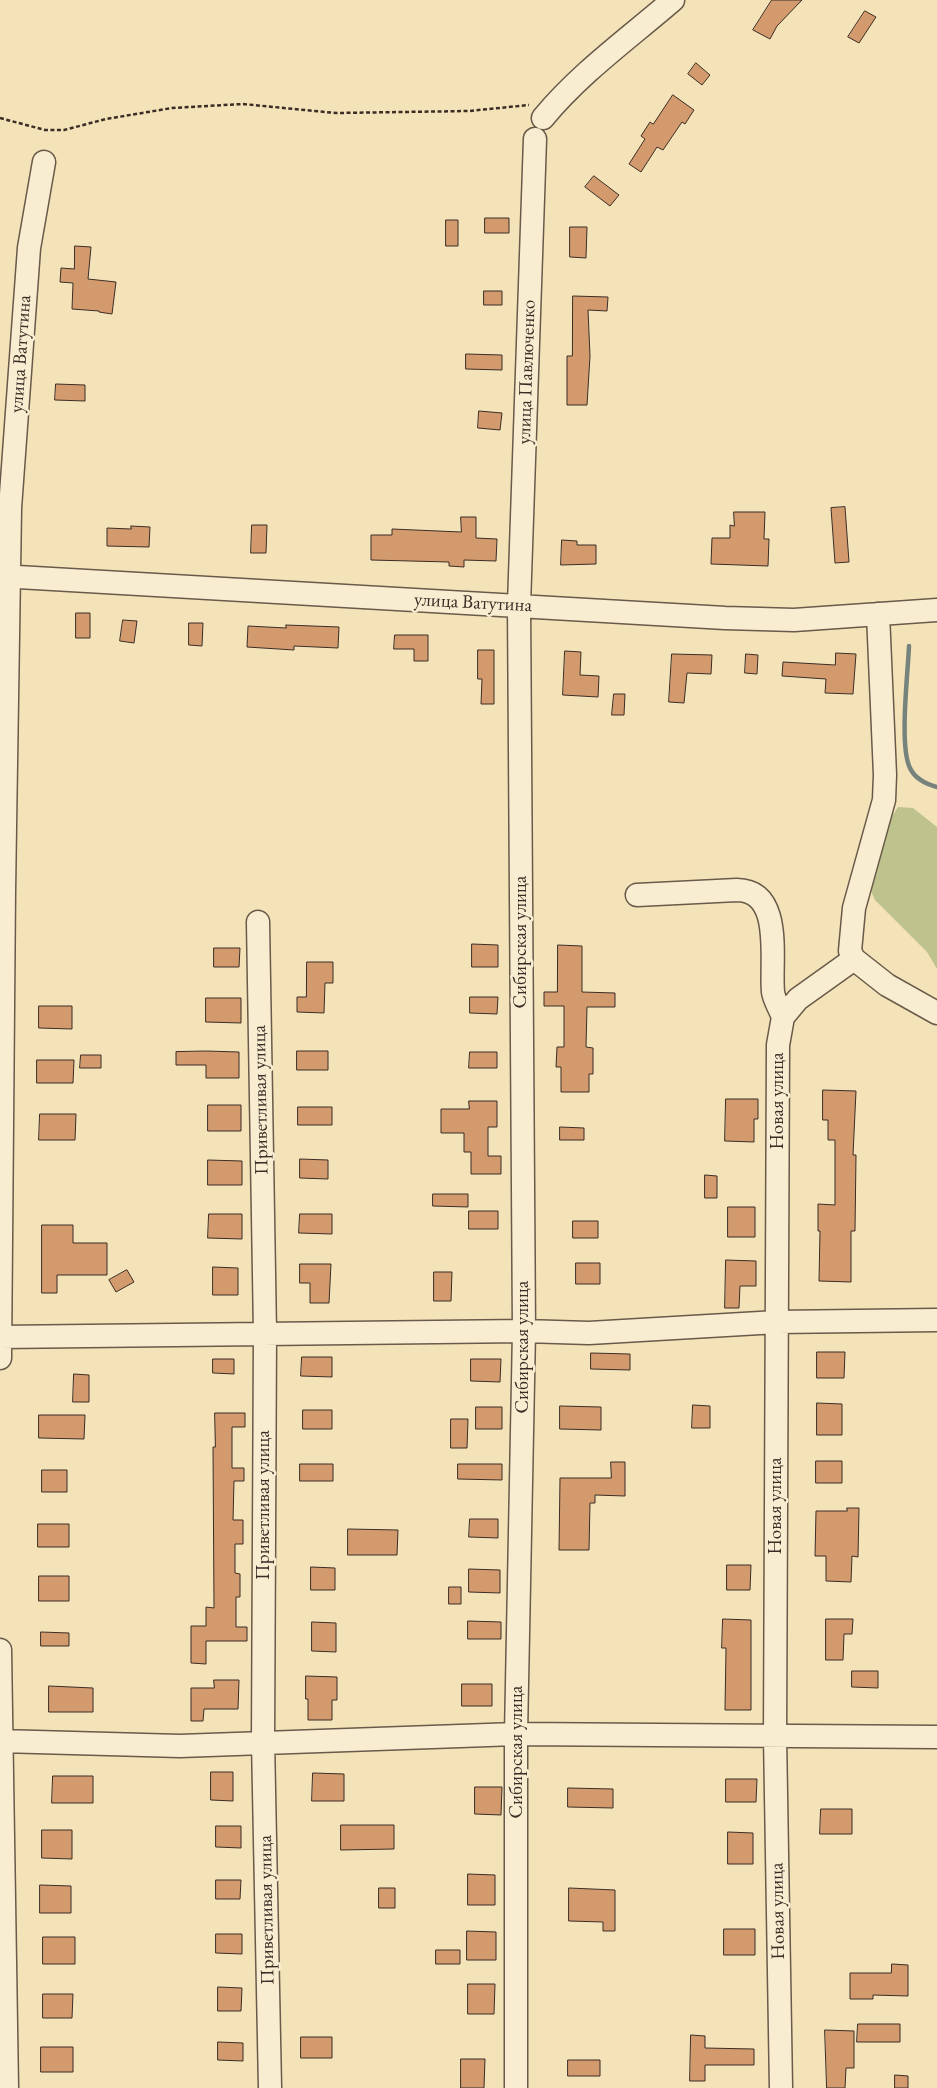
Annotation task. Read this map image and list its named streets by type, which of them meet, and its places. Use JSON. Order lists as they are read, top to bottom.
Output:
{
  "streets": {
    "street": [
      "улица Ватутина",
      "улица Павлюченко",
      "Сибирская улица",
      "Приветливая улица",
      "Новая улица"
    ]
  },
  "crossings": [
    ["улица Ватутина", "улица Павлюченко"],
    ["улица Ватутина", "Сибирская улица"],
    ["улица Павлюченко", "Сибирская улица"]
  ]
}
